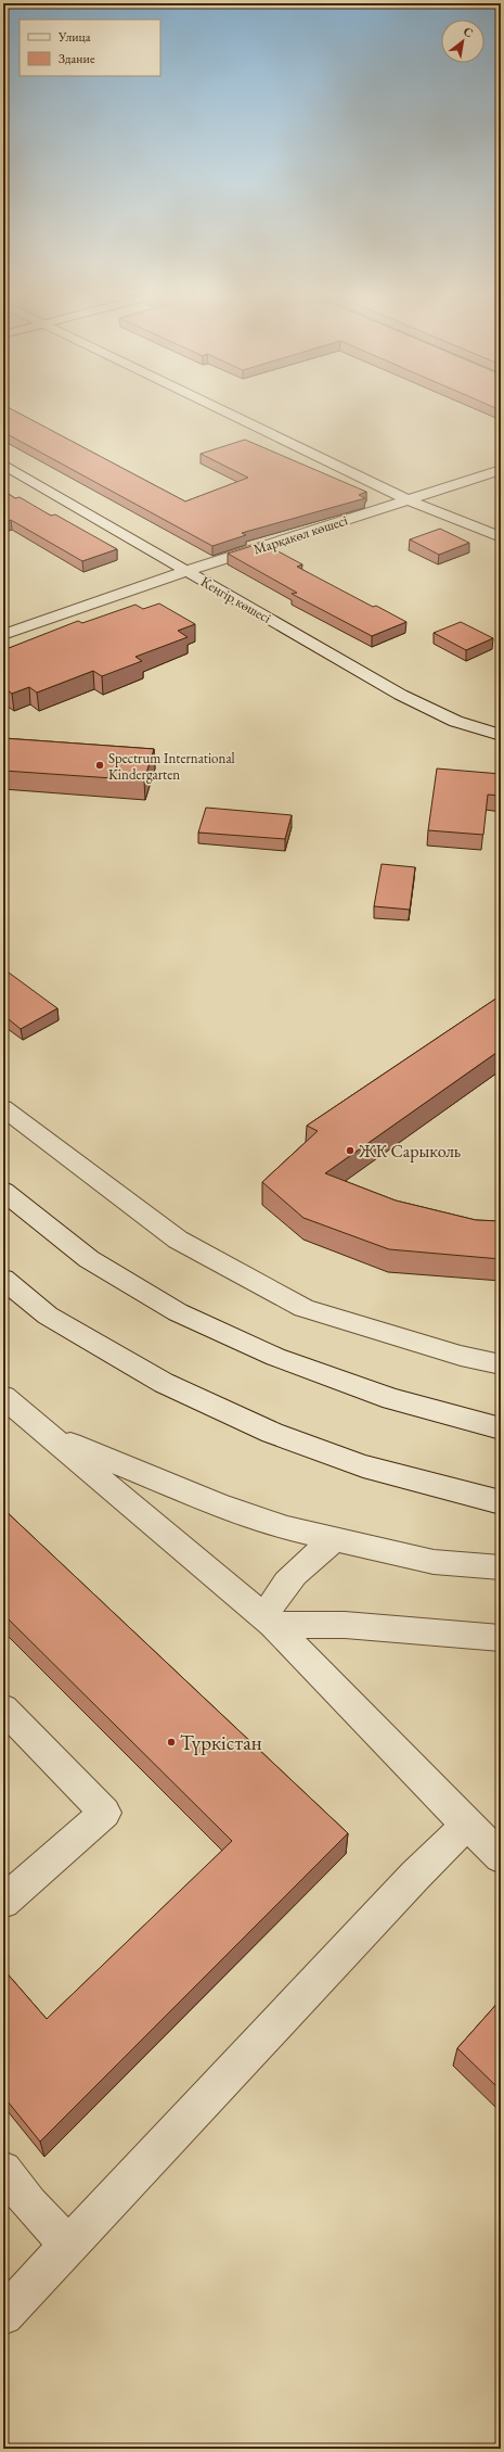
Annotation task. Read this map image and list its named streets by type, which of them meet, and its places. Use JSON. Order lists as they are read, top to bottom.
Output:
{
  "streets": {
    "street": ["Марқакөл көшесі", "Кеңгір көшесі"]
  },
  "crossings": [
    ["Марқакөл көшесі", "Кеңгір көшесі"]
  ],
  "places": ["Spectrum International Kindergarten", "ЖК Сарыколь", "Түркістан"],
  "legend": ["Улица", "Здание"],
  "north": "top right"
}
